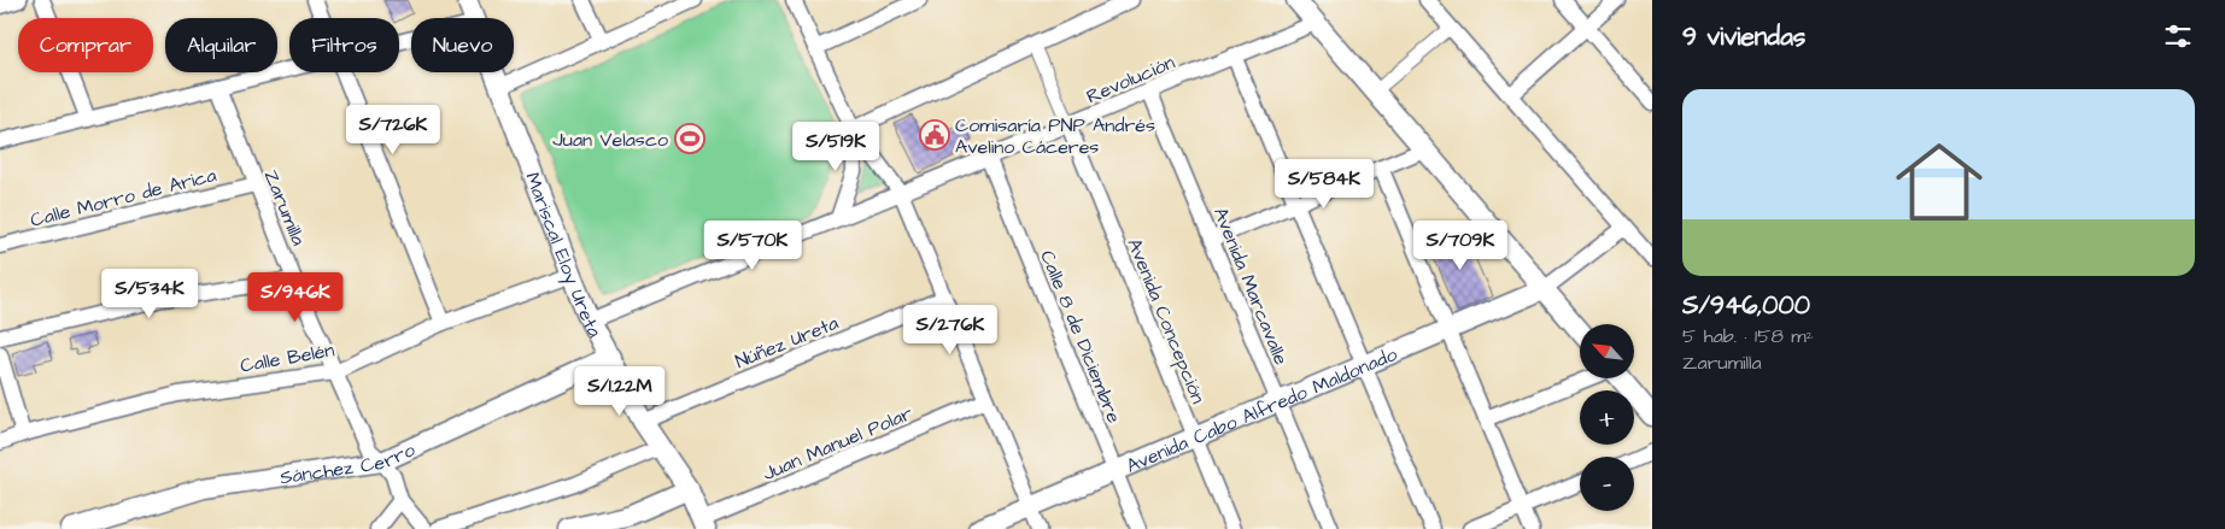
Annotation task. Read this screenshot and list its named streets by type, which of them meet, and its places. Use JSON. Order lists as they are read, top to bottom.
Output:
{
  "streets": {
    "street": [
      "Revolución",
      "Calle Morro de Arica",
      "Zarumilla",
      "Mariscal Eloy Ureta",
      "Avenida Marcavalle",
      "Avenida Concepción",
      "Calle 8 de Diciembre",
      "Núñez Ureta",
      "Calle Belén",
      "Avenida Cabo Alfredo Maldonado",
      "Juan Manuel Polar",
      "Sánchez Cerro"
    ]
  },
  "crossings": [
    ["Revolución", "Mariscal Eloy Ureta"],
    ["Revolución", "Avenida Marcavalle"],
    ["Revolución", "Avenida Concepción"],
    ["Revolución", "Calle 8 de Diciembre"],
    ["Calle Morro de Arica", "Zarumilla"],
    ["Zarumilla", "Calle Belén"],
    ["Zarumilla", "Sánchez Cerro"],
    ["Mariscal Eloy Ureta", "Núñez Ureta"],
    ["Mariscal Eloy Ureta", "Calle Belén"],
    ["Mariscal Eloy Ureta", "Juan Manuel Polar"],
    ["Mariscal Eloy Ureta", "Sánchez Cerro"],
    ["Avenida Marcavalle", "Avenida Cabo Alfredo Maldonado"],
    ["Avenida Concepción", "Avenida Cabo Alfredo Maldonado"],
    ["Calle 8 de Diciembre", "Avenida Cabo Alfredo Maldonado"]
  ],
  "places": {
    "public building": ["Comisaría PNP Andrés Avelino Cáceres"],
    "sports": ["Juan Velasco"]
  },
  "north": "top left",
  "page": {
    "heading": "9 viviendas",
    "chip": [
      "Comprar",
      "Alquilar",
      "Filtros",
      "Nuevo"
    ],
    "list": [
      {
        "name": "S/946,000",
        "note": "5 hab. · 158 m² · Zarumilla"
      }
    ],
    "price": [
      "S/726K",
      "S/519K",
      "S/584K",
      "S/570K",
      "S/709K",
      "S/534K",
      "S/946K",
      "S/276K",
      "S/1.22M"
    ],
    "map_buttons": ["+", "−"]
  }
}
